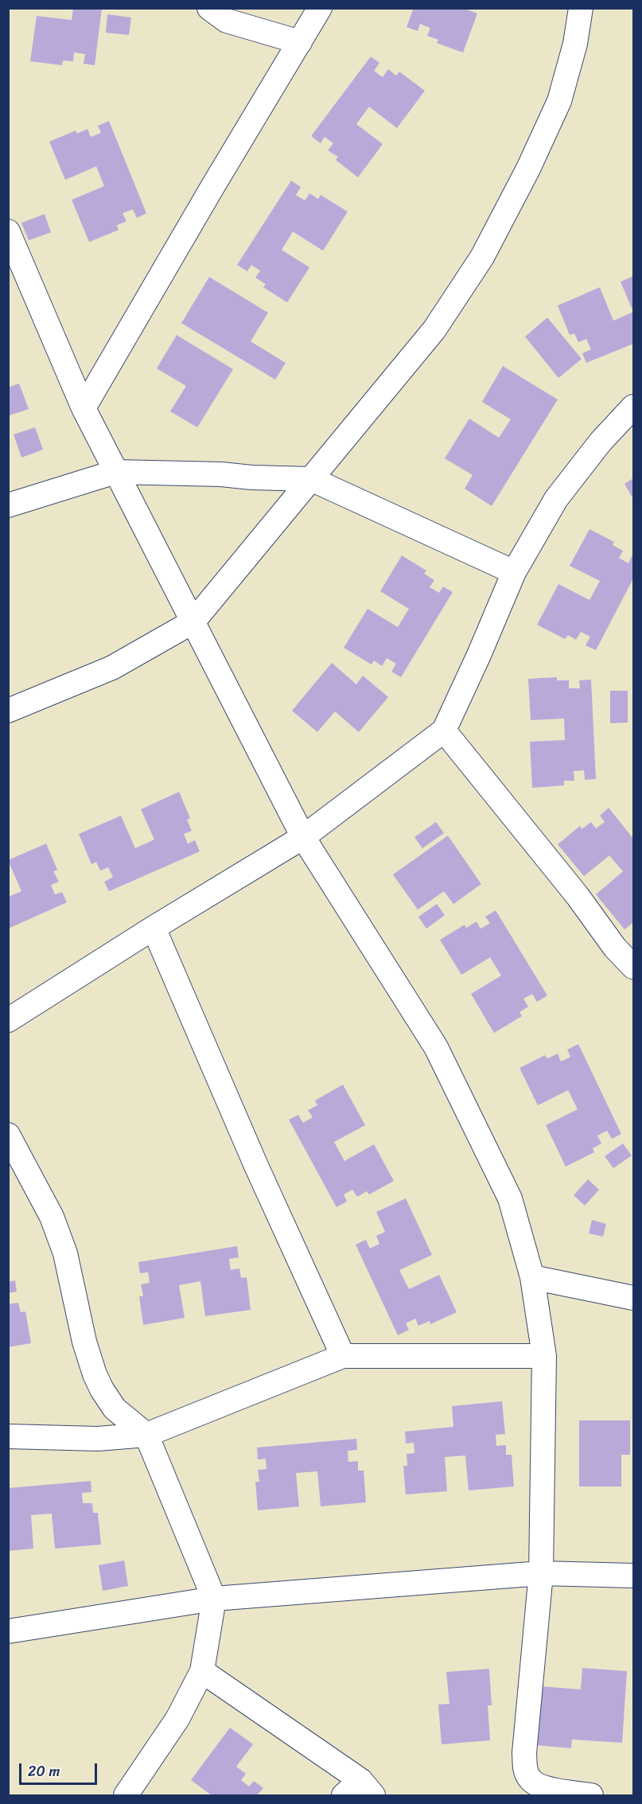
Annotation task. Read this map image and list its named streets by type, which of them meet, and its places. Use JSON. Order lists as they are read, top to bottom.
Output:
{
  "scale_bar": "20 m"
}
